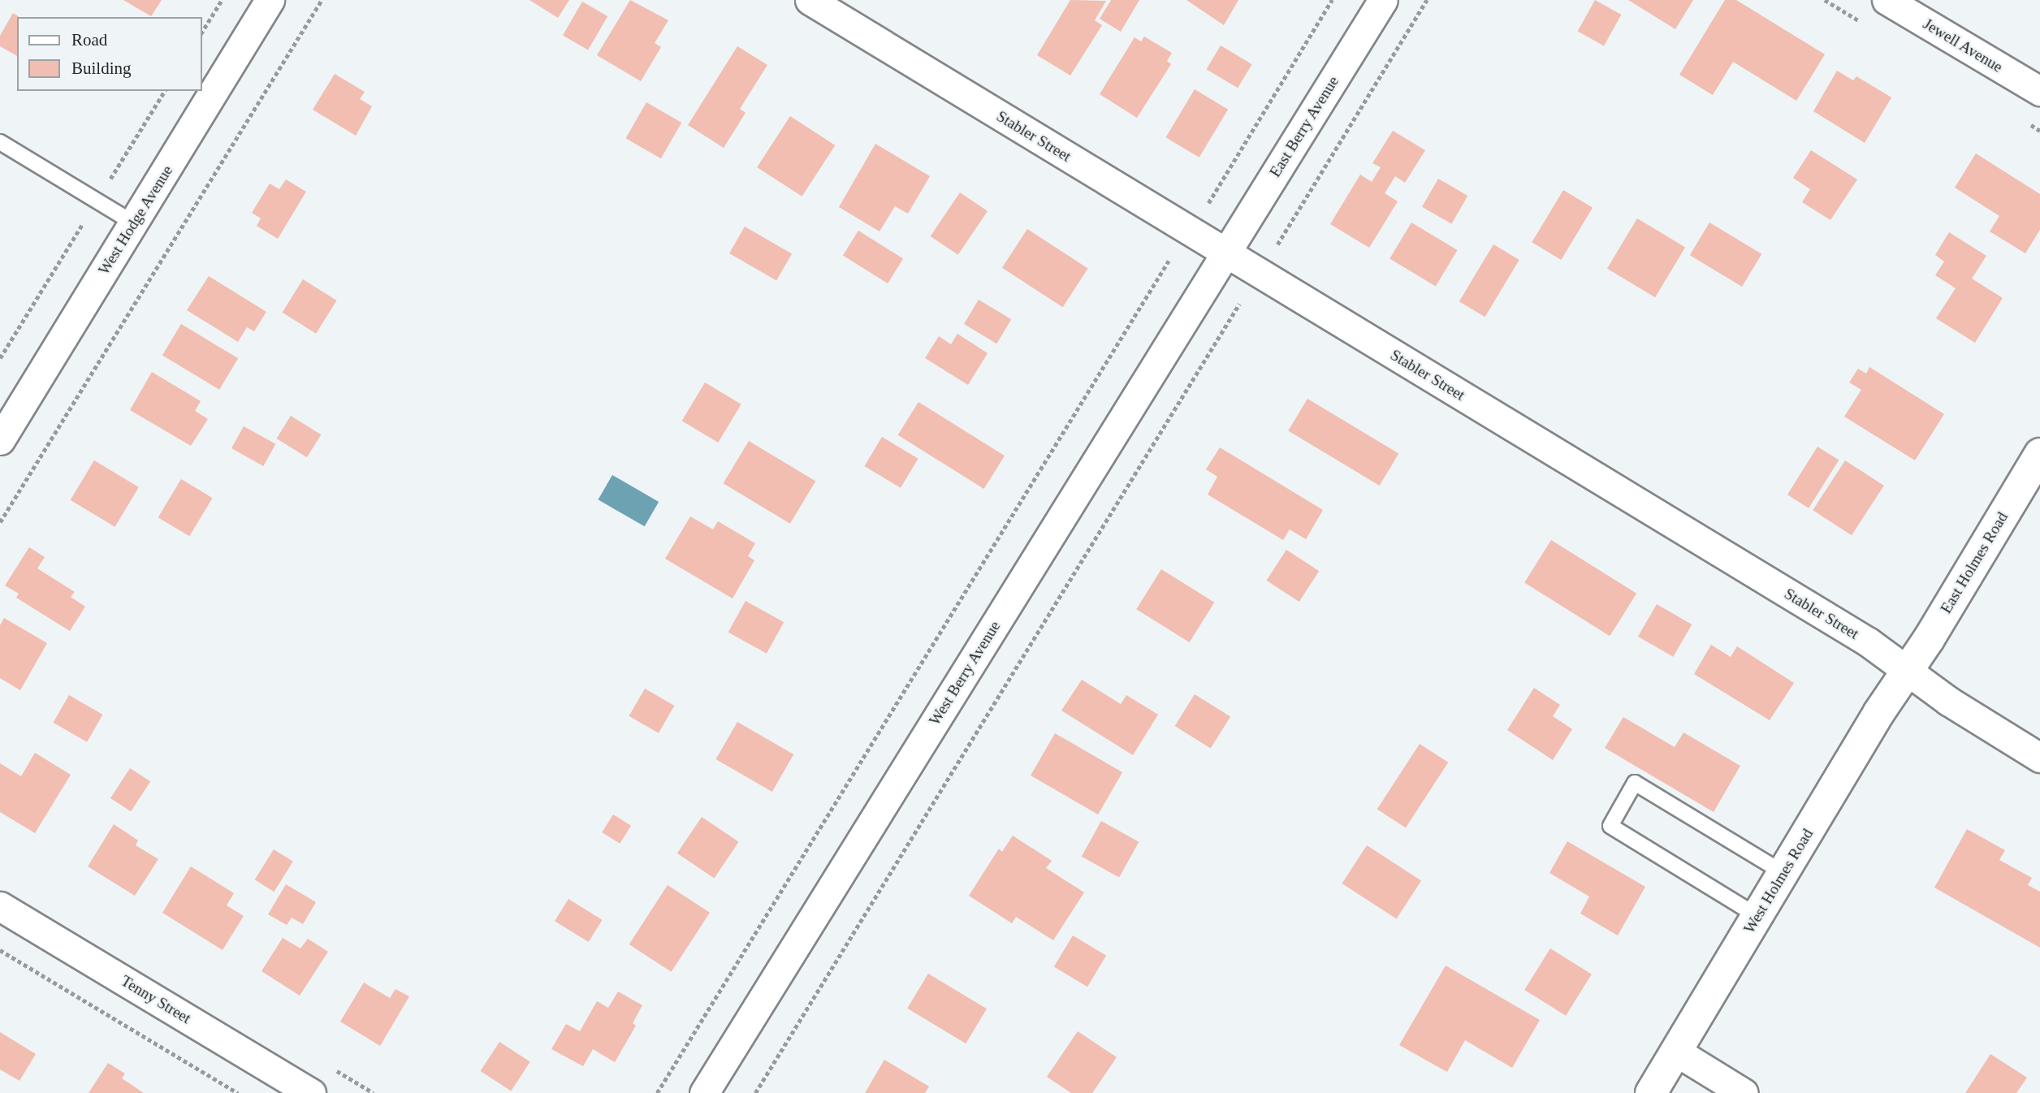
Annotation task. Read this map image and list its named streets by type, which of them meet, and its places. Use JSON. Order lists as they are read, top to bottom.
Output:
{
  "streets": {
    "street": [
      "Jewell Avenue",
      "East Berry Avenue",
      "Stabler Street",
      "West Hodge Avenue",
      "East Holmes Road",
      "West Berry Avenue",
      "West Holmes Road",
      "Tenny Street"
    ]
  },
  "crossings": [
    ["East Berry Avenue", "Stabler Street"],
    ["East Berry Avenue", "West Berry Avenue"],
    ["Stabler Street", "East Holmes Road"],
    ["Stabler Street", "West Berry Avenue"],
    ["Stabler Street", "West Holmes Road"],
    ["East Holmes Road", "West Holmes Road"]
  ],
  "legend": ["Road", "Building"]
}
